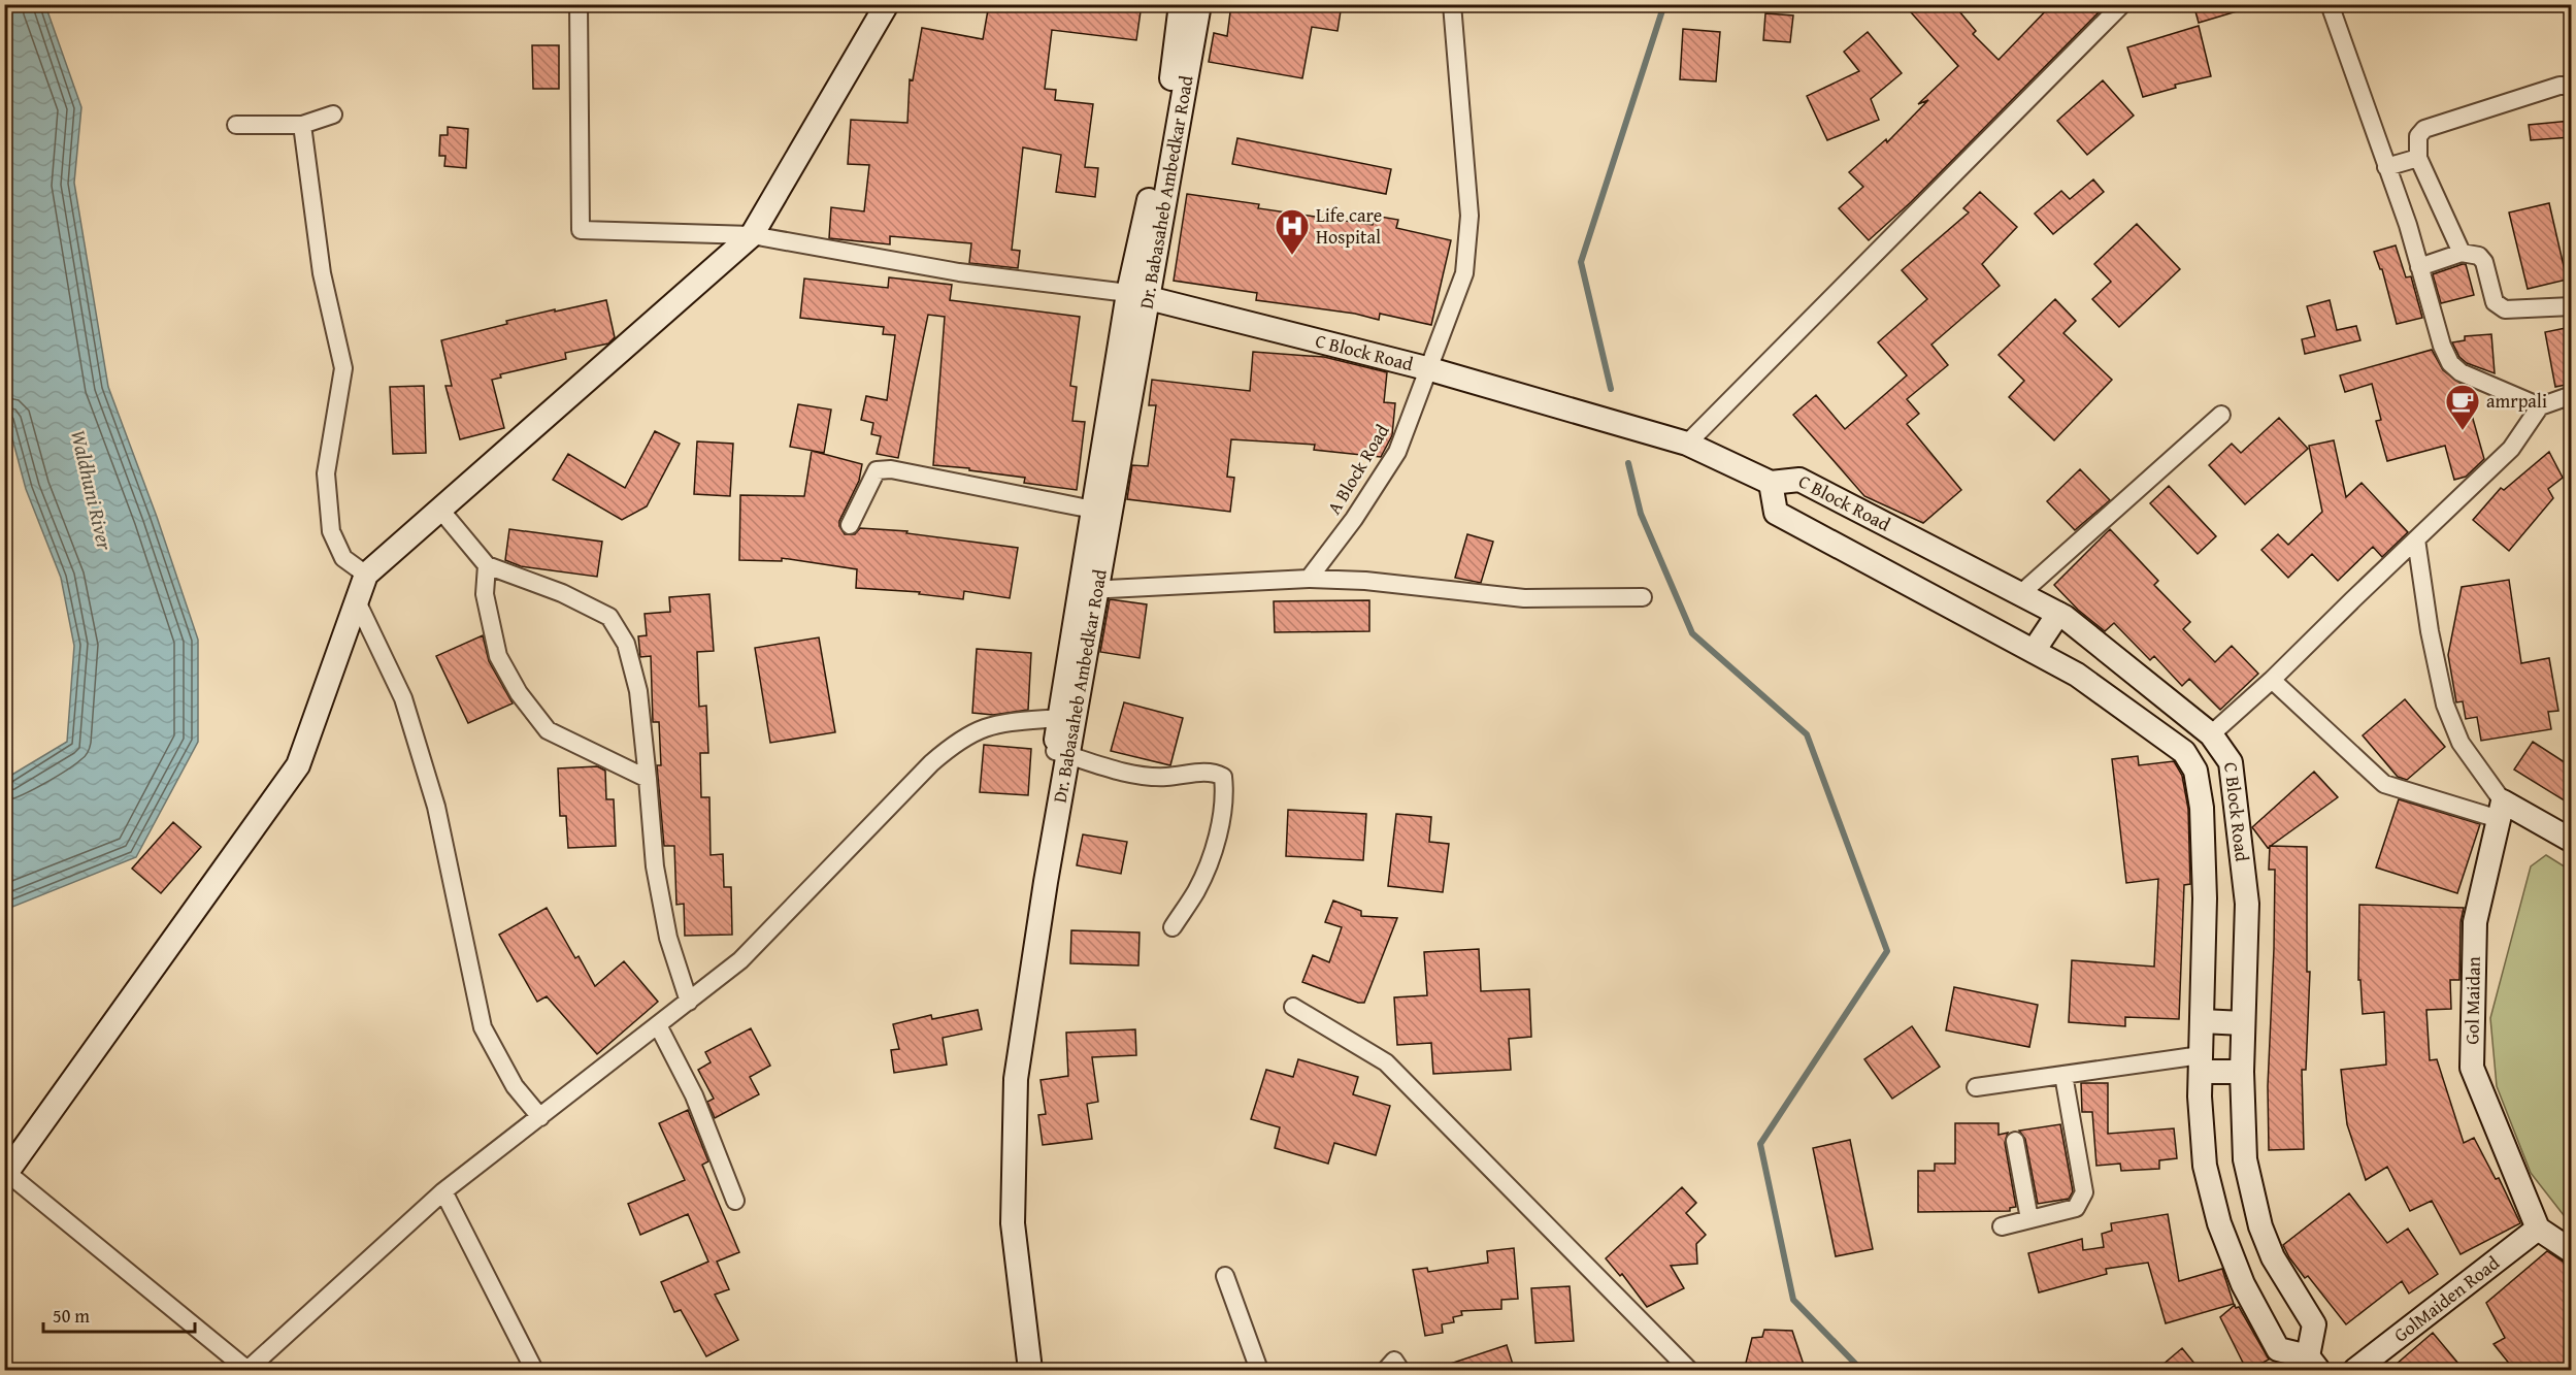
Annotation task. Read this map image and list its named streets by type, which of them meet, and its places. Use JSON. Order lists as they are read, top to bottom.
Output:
{
  "streets": {
    "street": [
      "Dr. Babasaheb Ambedkar Road",
      "C Block Road",
      "A Block Road",
      "Gol Maidan",
      "GolMaiden Road"
    ]
  },
  "crossings": [
    ["Dr. Babasaheb Ambedkar Road", "C Block Road"],
    ["C Block Road", "A Block Road"],
    ["Gol Maidan", "GolMaiden Road"]
  ],
  "water": ["Waldhuni River"],
  "places": {
    "hospital": ["Life care Hospital"],
    "cafe": ["amrpali"]
  },
  "scale_bar": "50 m"
}
